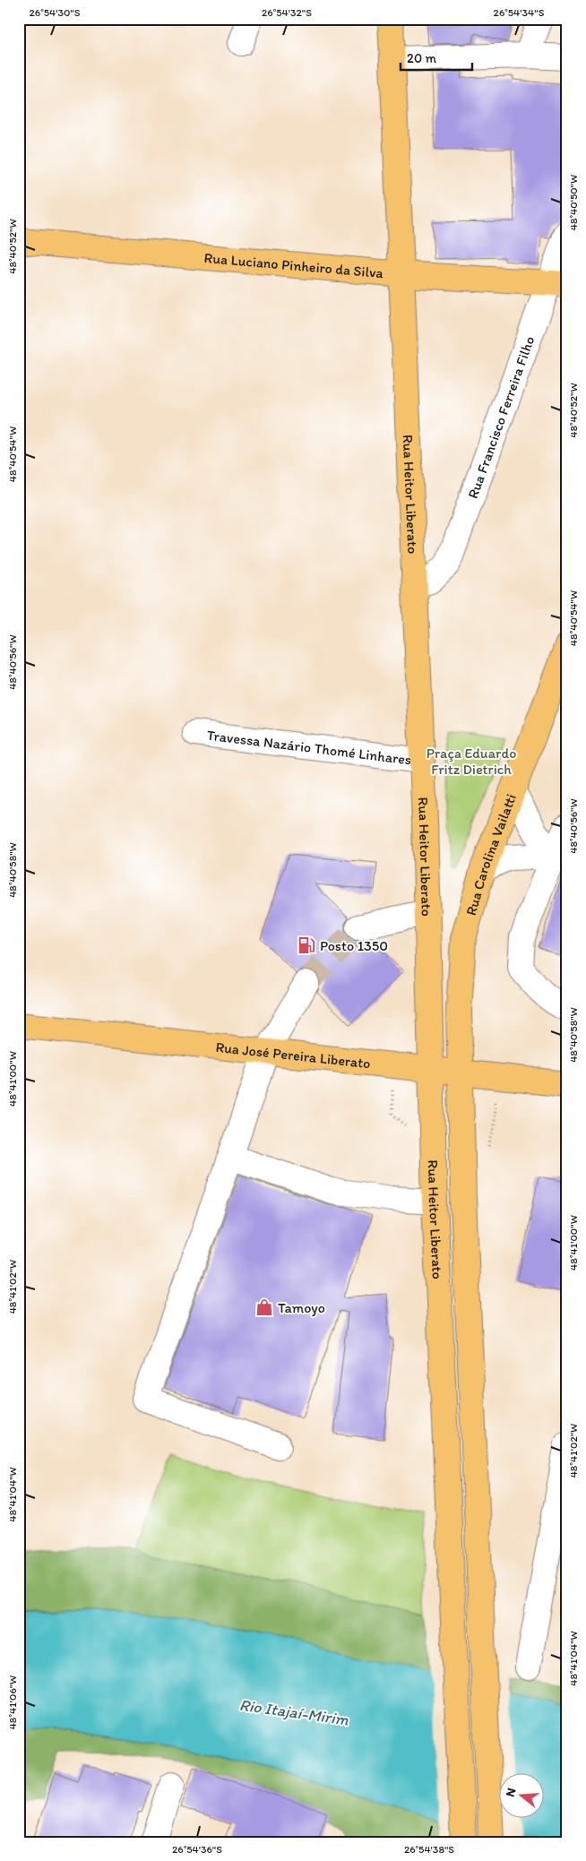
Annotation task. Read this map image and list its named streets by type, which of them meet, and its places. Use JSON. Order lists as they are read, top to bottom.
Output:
{
  "streets": {
    "main road": [
      "Rua Luciano Pinheiro da Silva",
      "Rua Heitor Liberato",
      "Rua Carolina Vailatti",
      "Rua José Pereira Liberato"
    ],
    "street": ["Rua Francisco Ferreira Filho", "Travessa Nazário Thomé Linhares"]
  },
  "crossings": [
    ["Rua Luciano Pinheiro da Silva", "Rua Francisco Ferreira Filho"],
    ["Rua Luciano Pinheiro da Silva", "Rua Heitor Liberato"],
    ["Rua Francisco Ferreira Filho", "Rua Heitor Liberato"],
    ["Rua Heitor Liberato", "Travessa Nazário Thomé Linhares"],
    ["Rua Heitor Liberato", "Rua Carolina Vailatti"],
    ["Rua Heitor Liberato", "Rua José Pereira Liberato"],
    ["Rua Carolina Vailatti", "Rua José Pereira Liberato"]
  ],
  "water": ["Rio Itajaí-Mirim"],
  "parks": ["Praça Eduardo Fritz Dietrich"],
  "places": {
    "fuel station": ["Posto 1350"],
    "shop": ["Tamoyo"]
  },
  "scale_bar": "20 m",
  "north": "left",
  "coordinates": [
    "26°54'30\"S",
    "26°54'32\"S",
    "26°54'34\"S",
    "48°40'50\"W",
    "48°40'52\"W",
    "48°40'54\"W",
    "48°40'56\"W",
    "48°40'58\"W",
    "48°41'00\"W",
    "48°41'02\"W",
    "48°41'04\"W",
    "48°41'06\"W",
    "26°54'36\"S",
    "26°54'38\"S"
  ]
}
